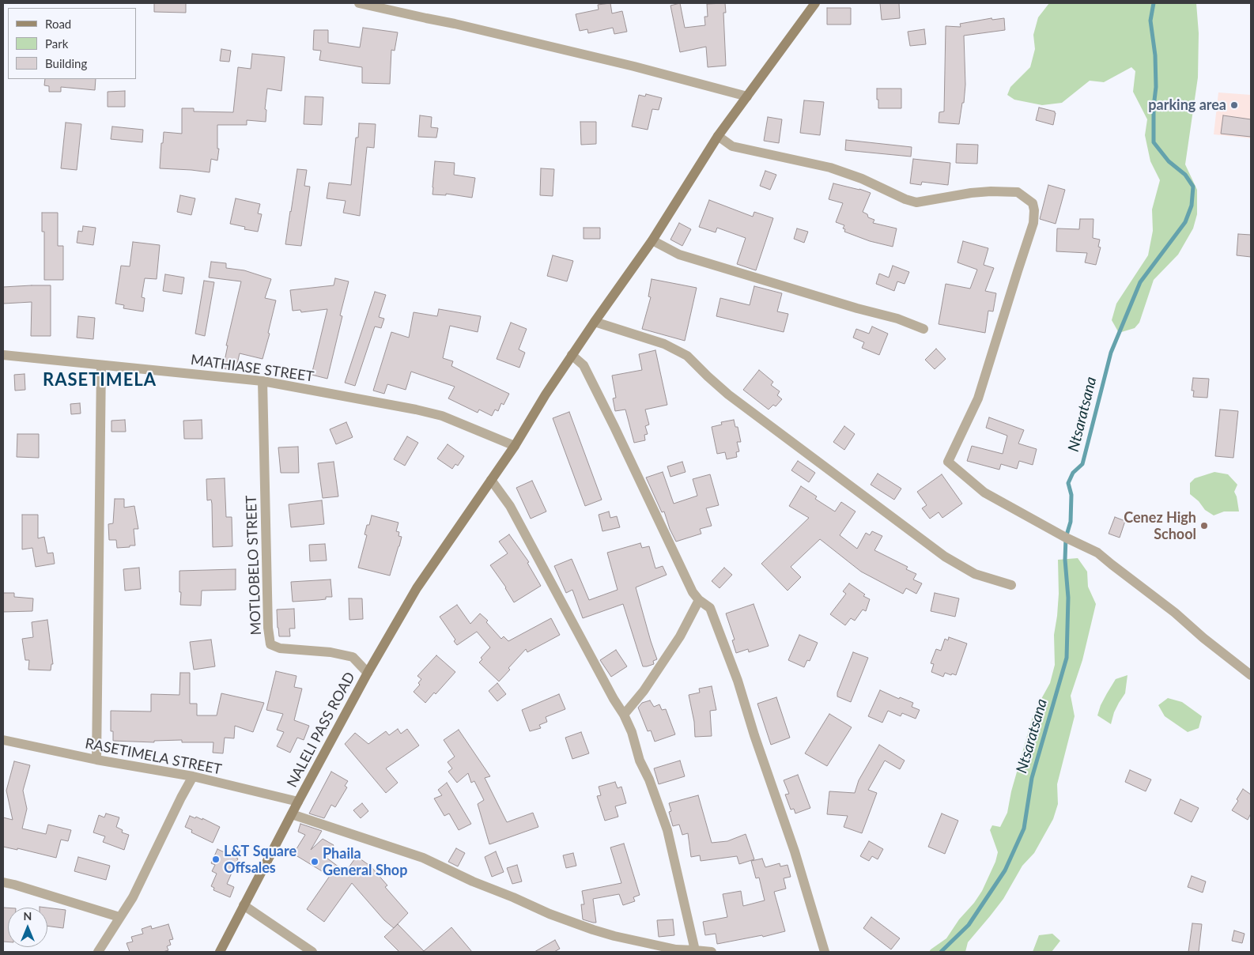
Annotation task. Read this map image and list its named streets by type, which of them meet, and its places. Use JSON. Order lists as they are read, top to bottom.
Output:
{
  "streets": {
    "main road": ["NALELI PASS ROAD"],
    "street": ["MATHIASE STREET", "MOTLOBELO STREET", "RASETIMELA STREET"]
  },
  "crossings": [
    ["MATHIASE STREET", "MOTLOBELO STREET"],
    ["MATHIASE STREET", "NALELI PASS ROAD"],
    ["MOTLOBELO STREET", "NALELI PASS ROAD"],
    ["NALELI PASS ROAD", "RASETIMELA STREET"]
  ],
  "districts": ["RASETIMELA"],
  "water": ["Ntsaratsana"],
  "places": [
    "parking area",
    "Cenez High School",
    "L&T Square Offsales",
    "Phaila General Shop"
  ],
  "legend": ["Road", "Park", "Building"],
  "north": "top"
}
